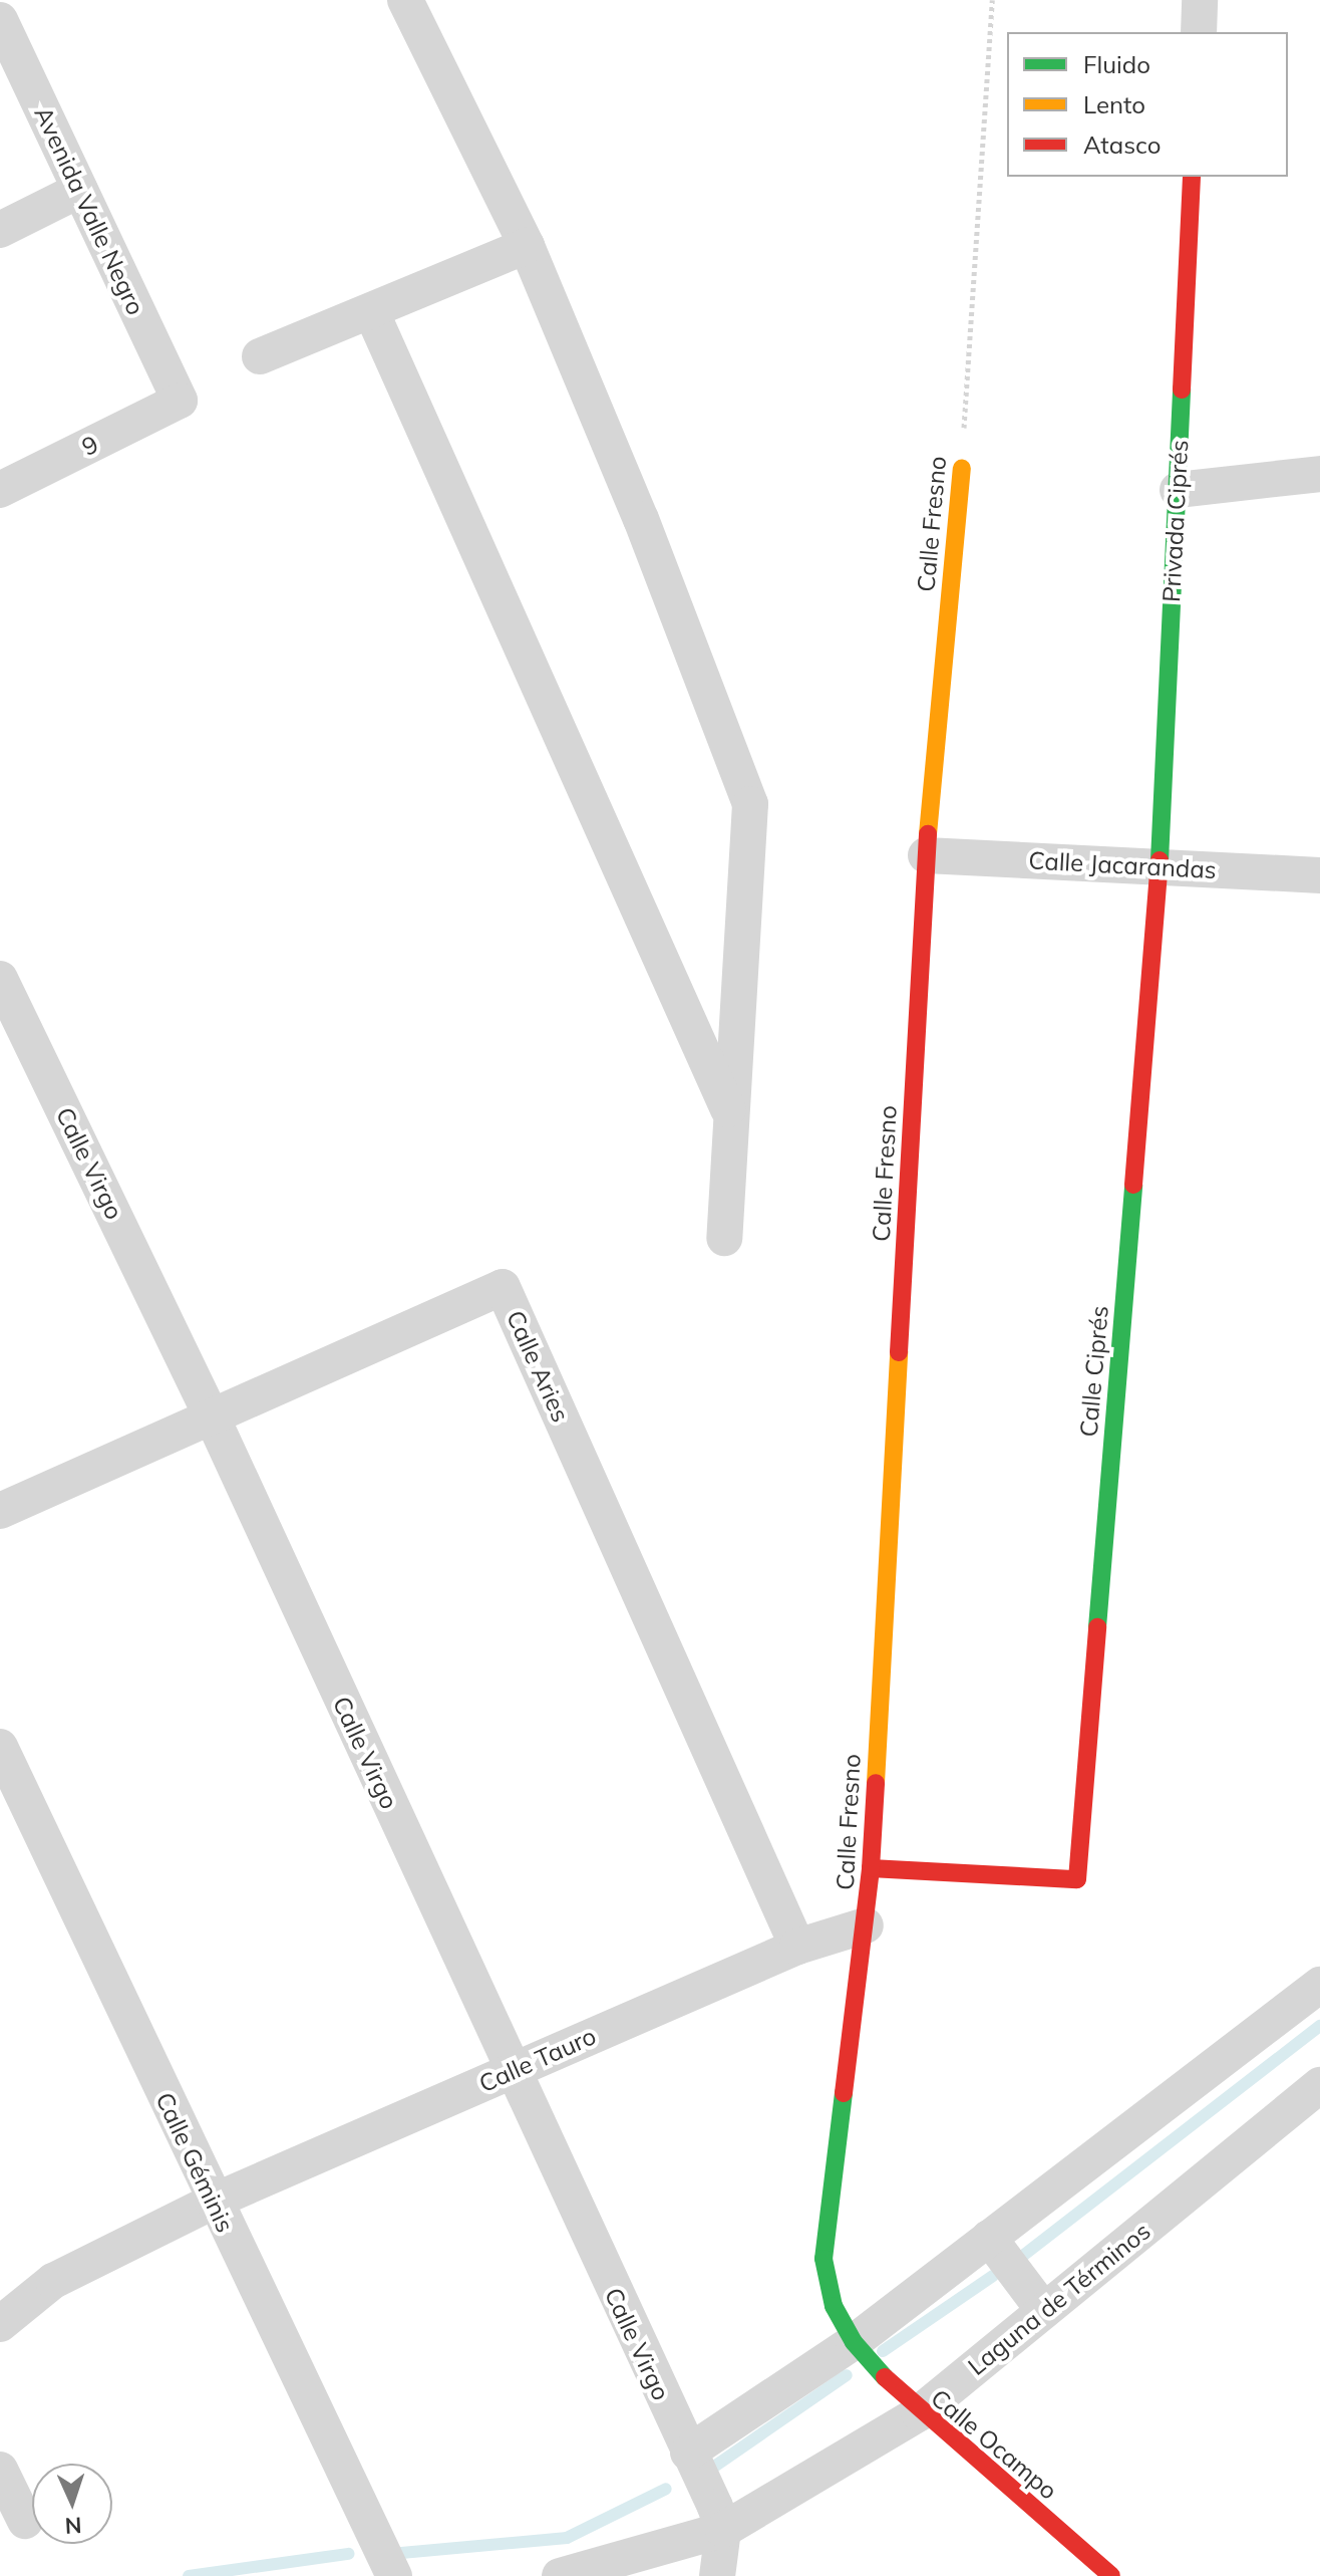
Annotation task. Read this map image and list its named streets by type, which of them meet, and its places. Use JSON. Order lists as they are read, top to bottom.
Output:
{
  "streets": {
    "street": [
      "Avenida Valle Negro",
      "9",
      "Privada Ciprés",
      "Calle Fresno",
      "Calle Jacarandas",
      "Calle Virgo",
      "Calle Aries",
      "Calle Ciprés",
      "Calle Tauro",
      "Calle Géminis",
      "Laguna de Términos",
      "Calle Ocampo"
    ]
  },
  "crossings": [
    ["Avenida Valle Negro", "9"],
    ["Privada Ciprés", "Calle Jacarandas"],
    ["Privada Ciprés", "Calle Ciprés"],
    ["Calle Fresno", "Calle Jacarandas"],
    ["Calle Fresno", "Calle Ciprés"],
    ["Calle Fresno", "Calle Tauro"],
    ["Calle Fresno", "Calle Ocampo"],
    ["Calle Jacarandas", "Calle Ciprés"],
    ["Calle Virgo", "Calle Aries"],
    ["Calle Virgo", "Calle Tauro"],
    ["Calle Virgo", "Laguna de Términos"],
    ["Calle Aries", "Calle Tauro"],
    ["Calle Tauro", "Calle Géminis"],
    ["Laguna de Términos", "Calle Ocampo"]
  ],
  "legend": ["Fluido", "Lento", "Atasco"],
  "north": "bottom"
}
